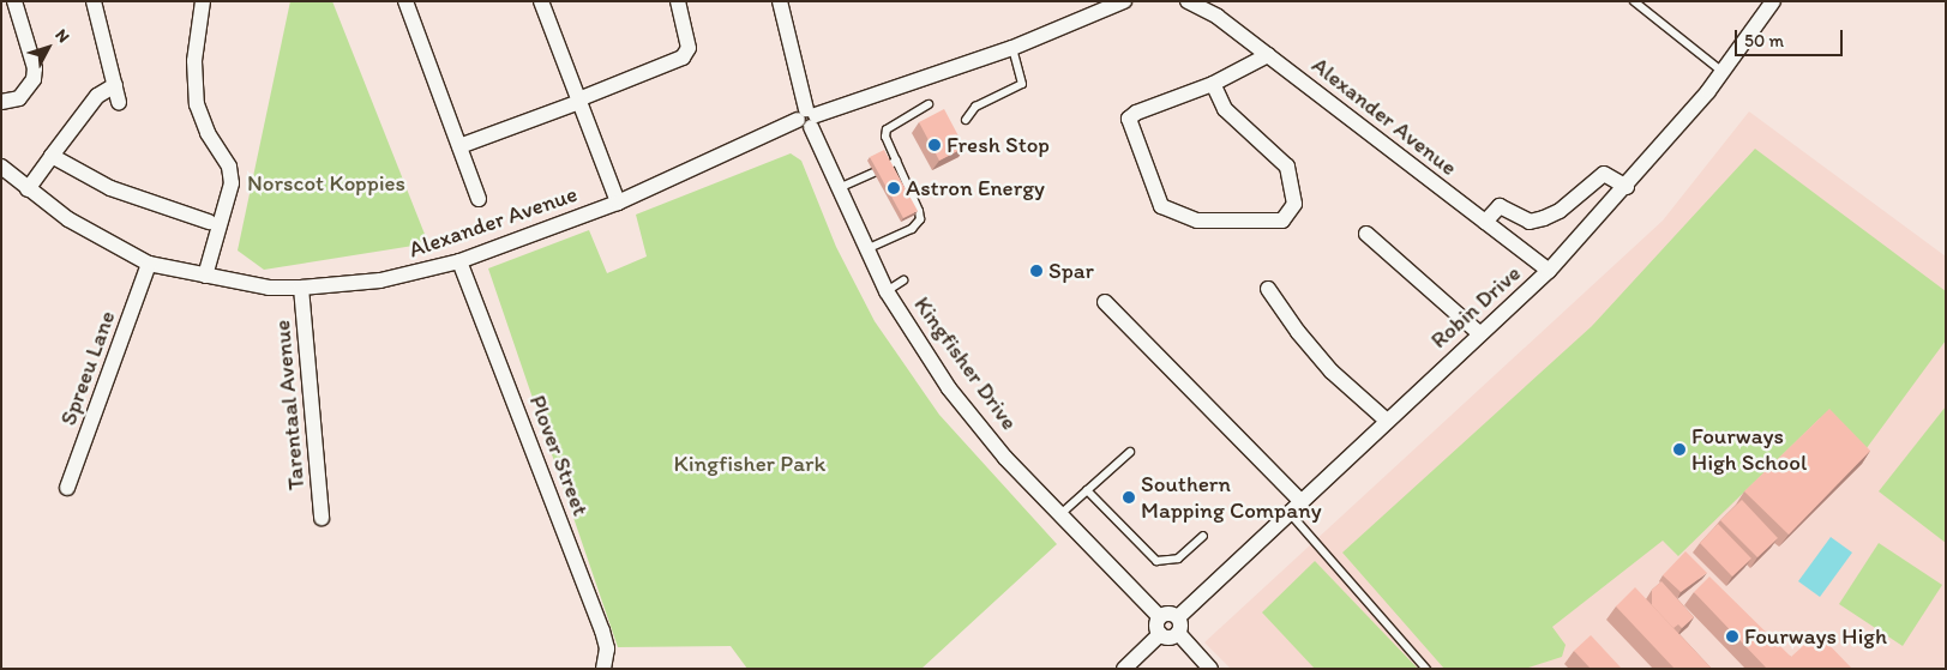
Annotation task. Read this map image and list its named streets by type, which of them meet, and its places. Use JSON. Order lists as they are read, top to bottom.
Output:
{
  "streets": {
    "street": [
      "Alexander Avenue",
      "Robin Drive",
      "Kingfisher Drive",
      "Spreeu Lane",
      "Tarentaal Avenue",
      "Plover Street"
    ]
  },
  "crossings": [
    ["Alexander Avenue", "Robin Drive"],
    ["Alexander Avenue", "Kingfisher Drive"],
    ["Alexander Avenue", "Spreeu Lane"],
    ["Alexander Avenue", "Tarentaal Avenue"],
    ["Alexander Avenue", "Plover Street"],
    ["Robin Drive", "Kingfisher Drive"]
  ],
  "parks": ["Norscot Koppies", "Kingfisher Park"],
  "places": [
    "Fresh Stop",
    "Astron Energy",
    "Spar",
    "Fourways High School",
    "Southern Mapping Company",
    "Fourways High"
  ],
  "scale_bar": "50 m",
  "north": "top right"
}
